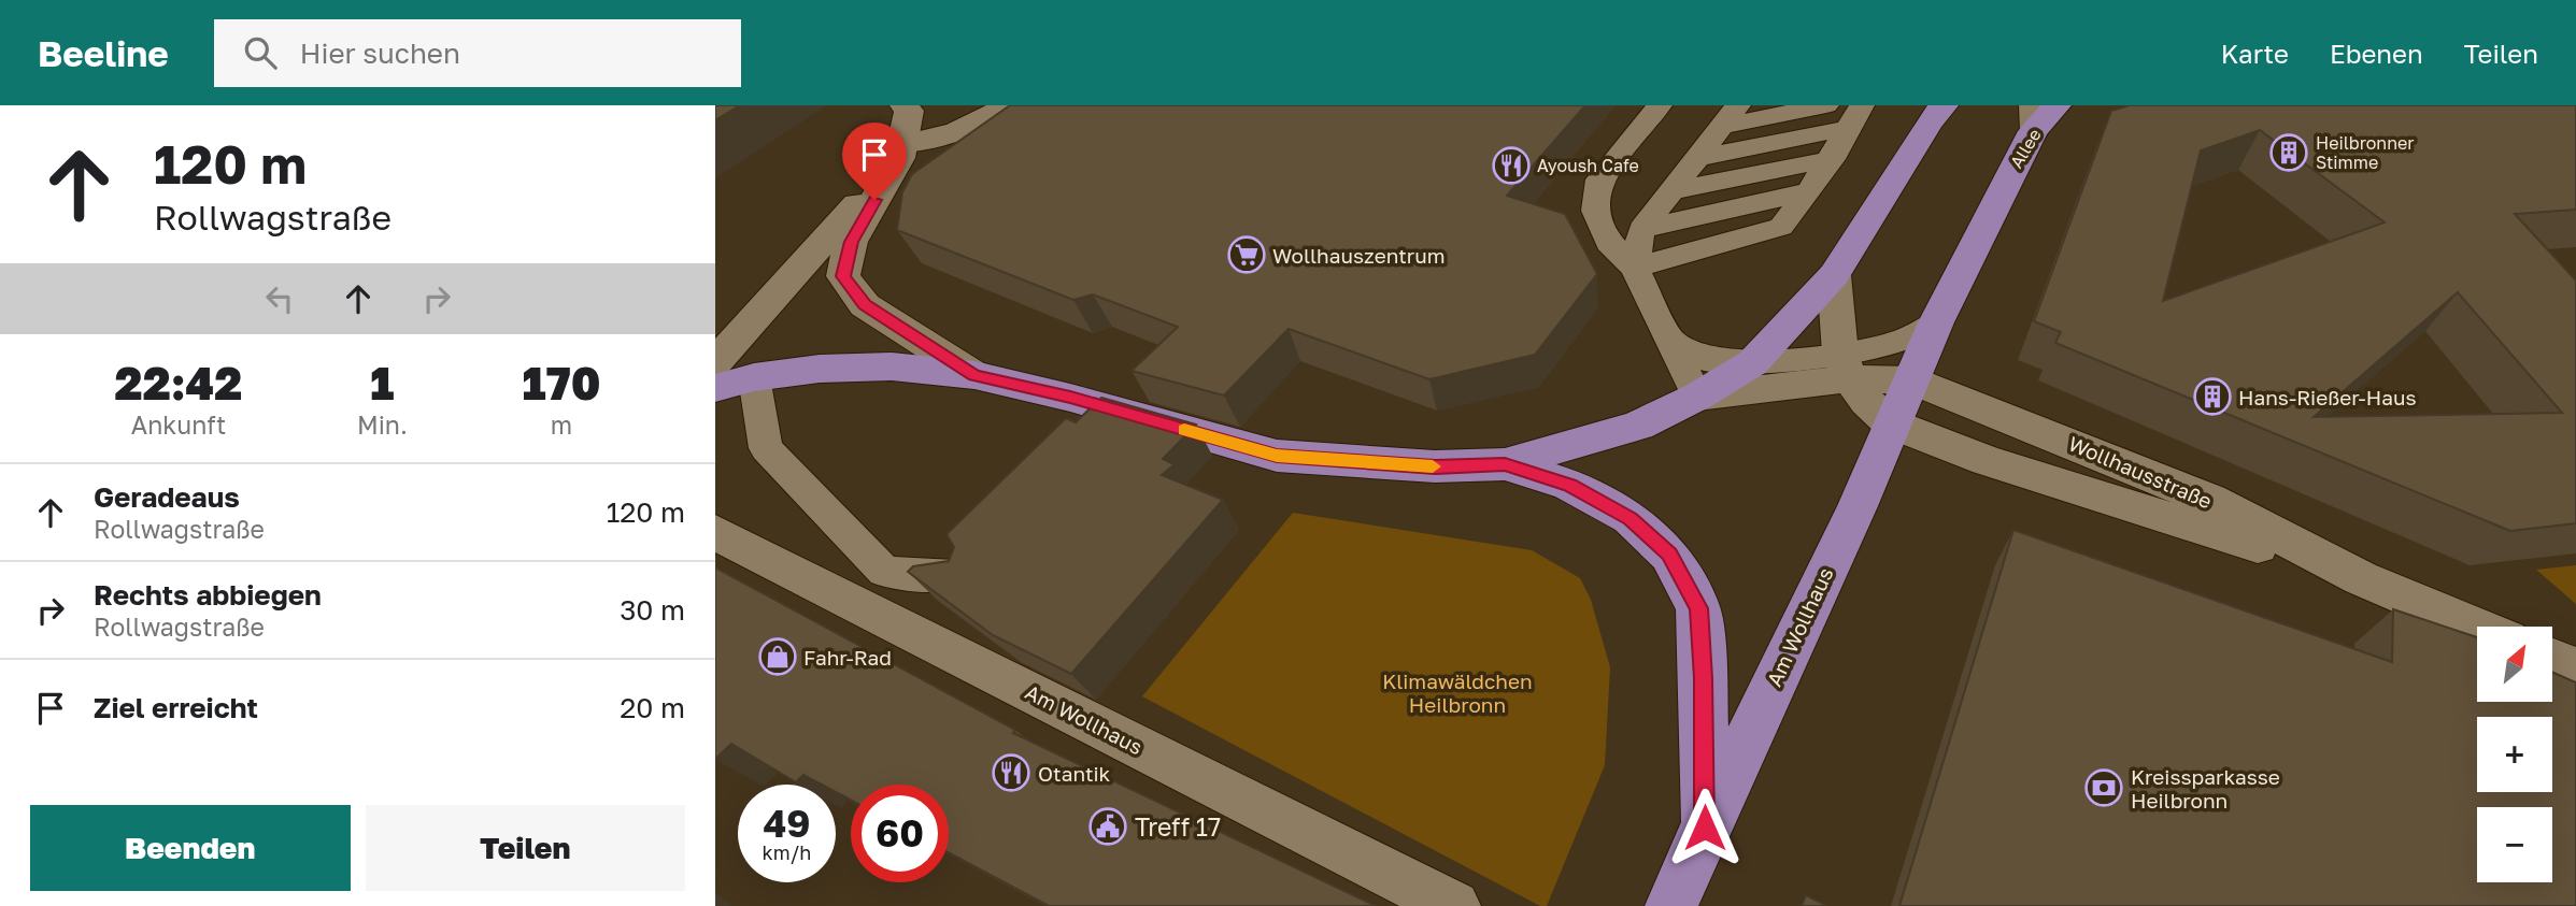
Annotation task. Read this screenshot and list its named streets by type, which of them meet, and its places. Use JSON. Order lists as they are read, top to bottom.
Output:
{
  "streets": {
    "main road": ["Allee", "Am Wollhaus"],
    "street": ["Wollhausstraße"]
  },
  "crossings": [
    ["Allee", "Am Wollhaus"],
    ["Wollhausstraße", "Am Wollhaus"]
  ],
  "parks": ["Klimawäldchen Heilbronn"],
  "places": {
    "building": ["Heilbronner Stimme", "Hans-Rießer-Haus"],
    "restaurant": ["Ayoush Cafe", "Otantik"],
    "supermarket": ["Wollhauszentrum"],
    "shop": ["Fahr-Rad"],
    "bank": ["Kreissparkasse Heilbronn"],
    "public building": ["Treff 17"]
  },
  "north": "top right",
  "page": {
    "header": "Beeline",
    "search": "Hier suchen",
    "nav": ["Karte", "Ebenen", "Teilen"],
    "turn": ["120 m", "Rollwagstraße"],
    "eta": [
      "22:42",
      "Ankunft",
      "1",
      "Min.",
      "170",
      "m"
    ],
    "list": [
      {
        "name": "Geradeaus",
        "note": "Rollwagstraße",
        "value": "120 m"
      },
      {
        "name": "Rechts abbiegen",
        "note": "Rollwagstraße",
        "value": "30 m"
      },
      {
        "name": "Ziel erreicht",
        "value": "20 m"
      }
    ],
    "map_buttons": ["+", "−"],
    "speed": "49 km/h",
    "limit": "60",
    "buttons": ["Beenden", "Teilen"]
  }
}
